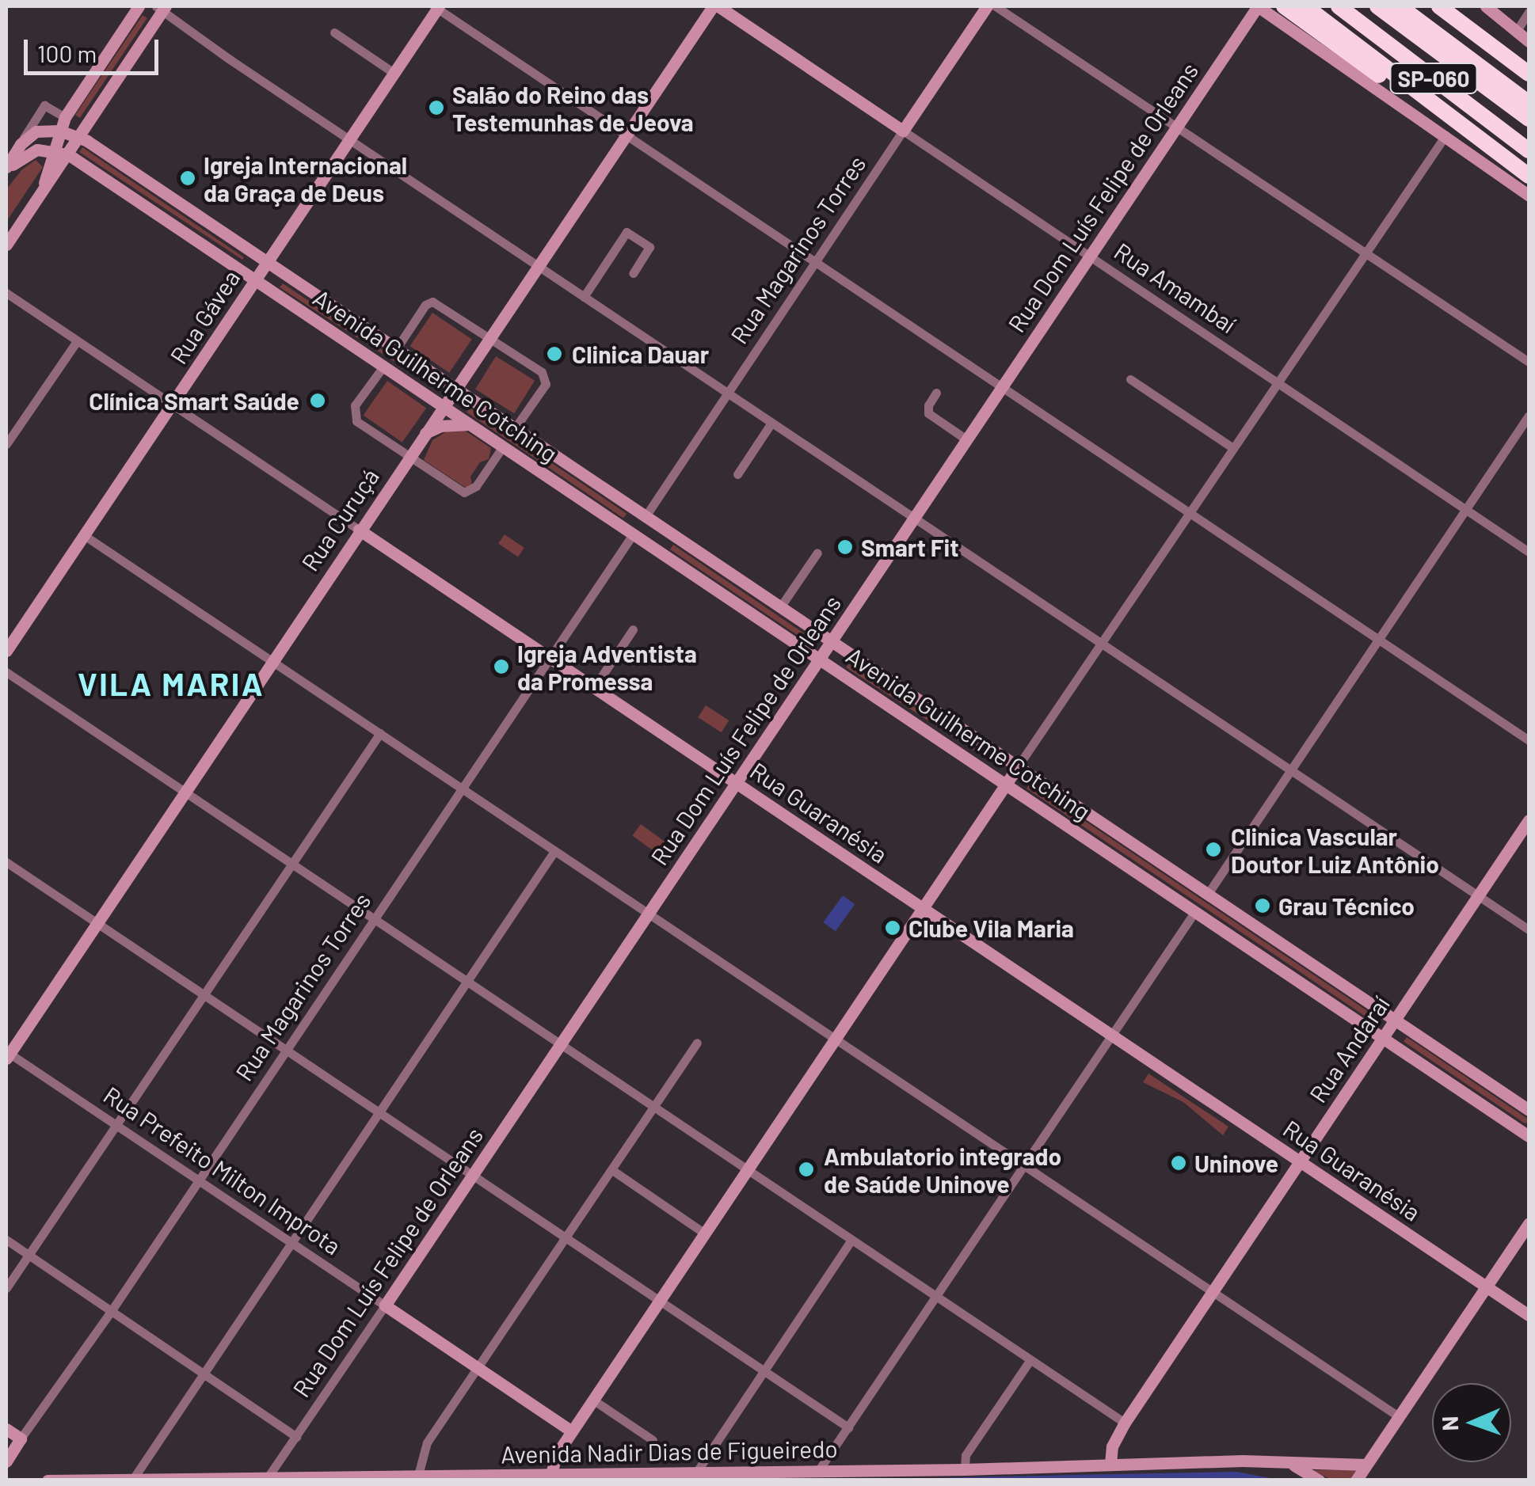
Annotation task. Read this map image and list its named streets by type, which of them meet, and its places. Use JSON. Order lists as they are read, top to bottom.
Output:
{
  "streets": {
    "highway": ["SP-060"],
    "main road": [
      "Rua Dom Luís Felipe de Orleans",
      "Rua Magarinos Torres",
      "Rua Amambaí",
      "Rua Gávea",
      "Avenida Guilherme Cotching",
      "Rua Curuçá",
      "Rua Guaranésia",
      "Rua Andaraí",
      "Rua Prefeito Milton Improta",
      "Avenida Nadir Dias de Figueiredo"
    ]
  },
  "crossings": [
    ["Rua Dom Luís Felipe de Orleans", "Rua Amambaí"],
    ["Rua Dom Luís Felipe de Orleans", "Avenida Guilherme Cotching"],
    ["Rua Dom Luís Felipe de Orleans", "Rua Guaranésia"],
    ["Rua Dom Luís Felipe de Orleans", "Rua Prefeito Milton Improta"],
    ["Rua Dom Luís Felipe de Orleans", "Avenida Nadir Dias de Figueiredo"],
    ["Rua Magarinos Torres", "Rua Amambaí"],
    ["Rua Magarinos Torres", "Avenida Guilherme Cotching"],
    ["Rua Magarinos Torres", "Rua Guaranésia"],
    ["Rua Magarinos Torres", "Rua Prefeito Milton Improta"],
    ["Rua Amambaí", "Rua Curuçá"],
    ["Rua Gávea", "Avenida Guilherme Cotching"],
    ["Rua Gávea", "Rua Guaranésia"],
    ["Avenida Guilherme Cotching", "Rua Curuçá"],
    ["Avenida Guilherme Cotching", "Rua Andaraí"],
    ["Rua Curuçá", "Rua Guaranésia"],
    ["Rua Curuçá", "Rua Prefeito Milton Improta"],
    ["Rua Guaranésia", "Rua Andaraí"],
    ["Rua Andaraí", "Avenida Nadir Dias de Figueiredo"]
  ],
  "districts": ["VILA MARIA"],
  "places": [
    "Salão do Reino das Testemunhas de Jeova",
    "Igreja Internacional da Graça de Deus",
    "Clinica Dauar",
    "Clínica Smart Saúde",
    "Smart Fit",
    "Igreja Adventista da Promessa",
    "Clinica Vascular Doutor Luiz Antônio",
    "Grau Técnico",
    "Clube Vila Maria",
    "Uninove",
    "Ambulatorio integrado de Saúde Uninove"
  ],
  "scale_bar": "100 m",
  "north": "left"
}
